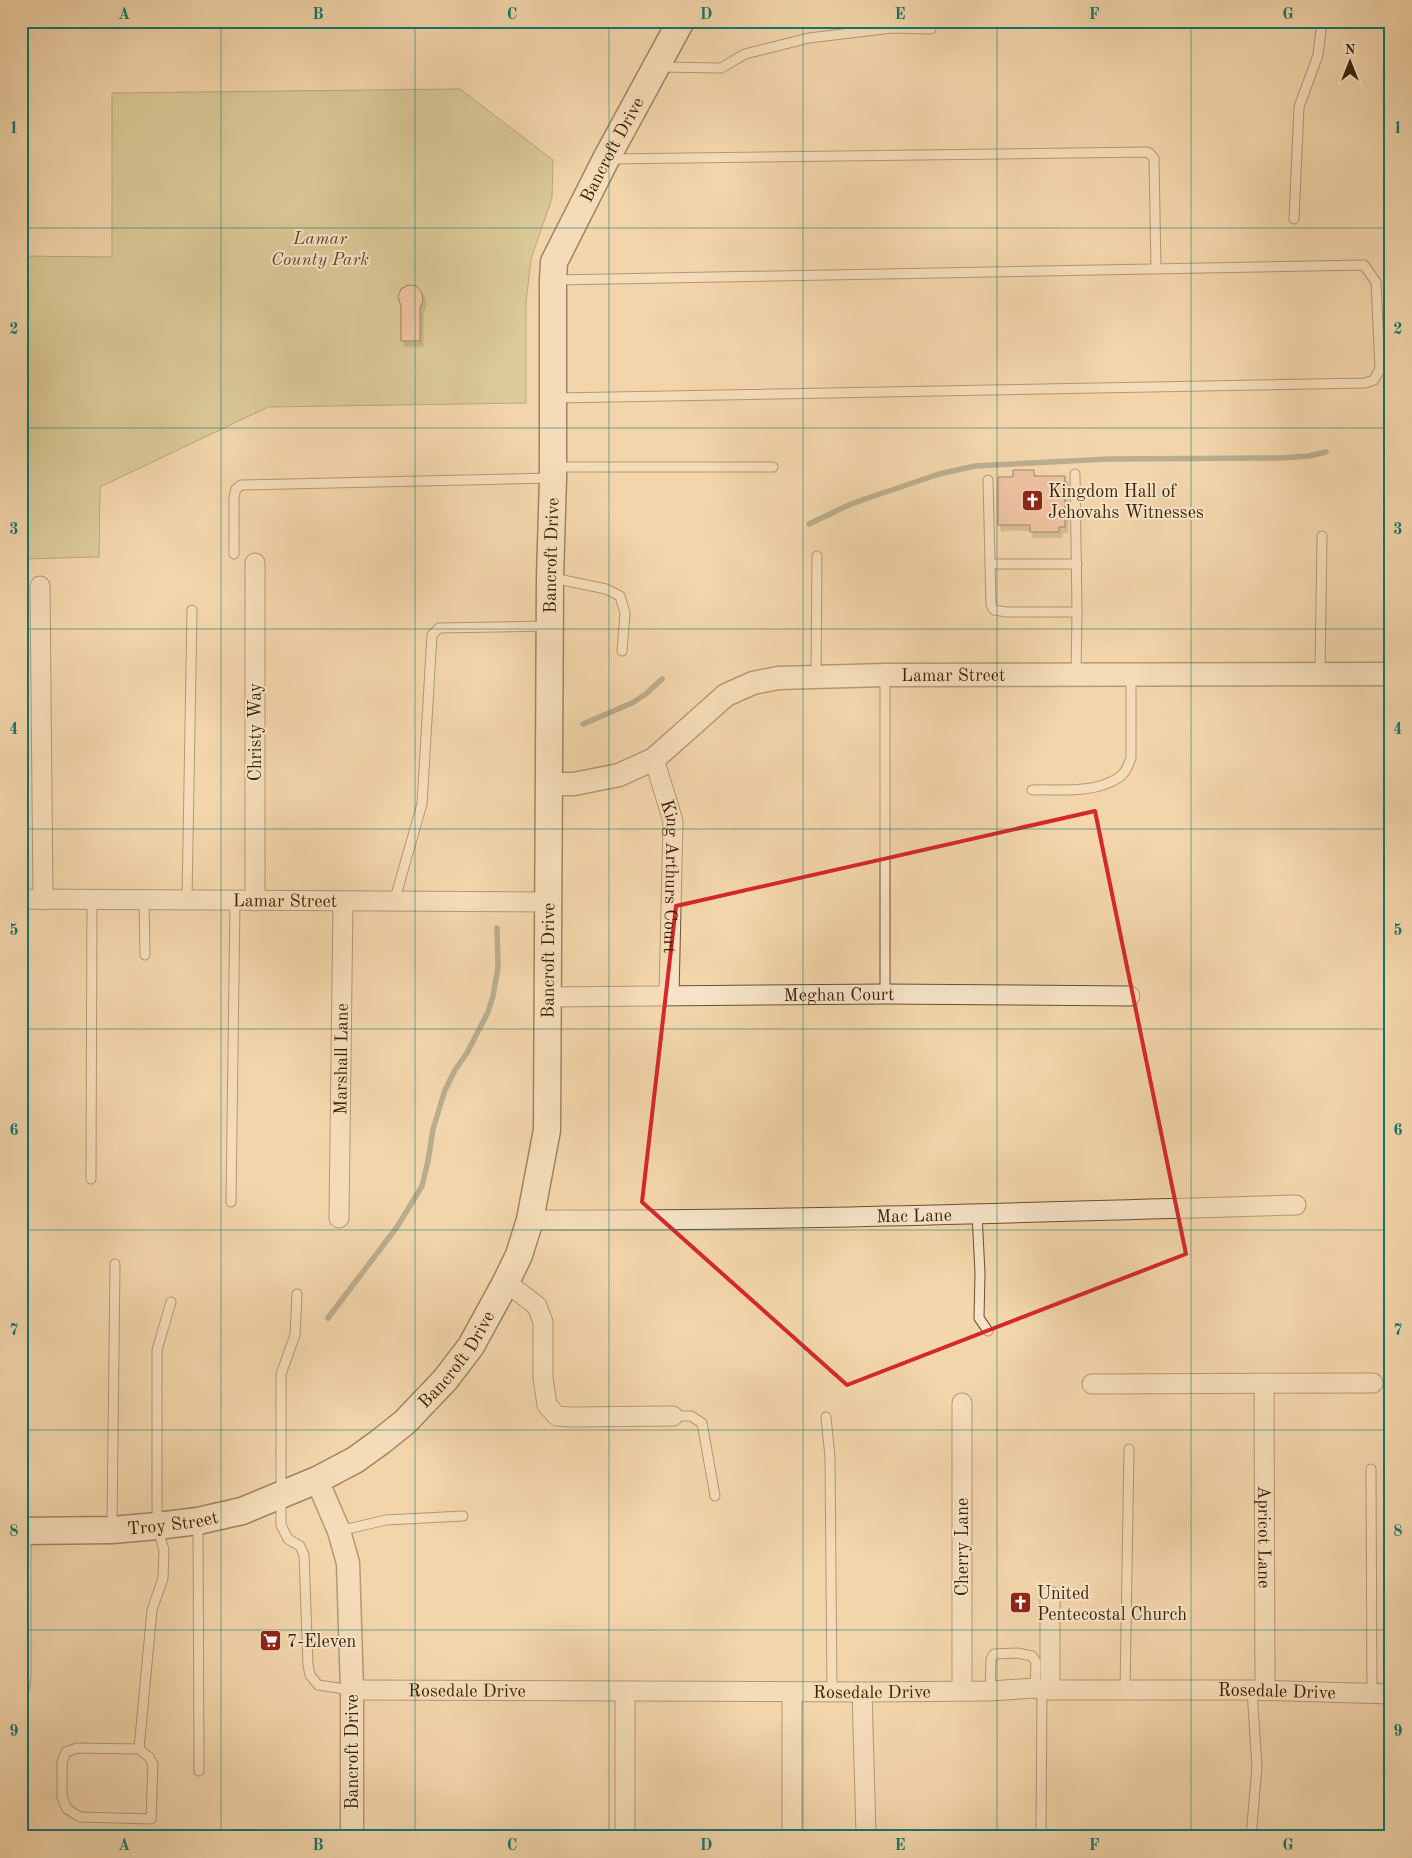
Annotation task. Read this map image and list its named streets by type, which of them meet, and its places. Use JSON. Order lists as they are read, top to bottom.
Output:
{
  "streets": {
    "main road": ["Bancroft Drive", "Troy Street"],
    "street": [
      "Lamar Street",
      "Christy Way",
      "King Arthurs Court",
      "Meghan Court",
      "Marshall Lane",
      "Mac Lane",
      "Apricot Lane",
      "Cherry Lane",
      "Rosedale Drive"
    ]
  },
  "crossings": [
    ["Bancroft Drive", "Lamar Street"],
    ["Bancroft Drive", "Meghan Court"],
    ["Bancroft Drive", "Mac Lane"],
    ["Bancroft Drive", "Troy Street"],
    ["Bancroft Drive", "Rosedale Drive"],
    ["Lamar Street", "Christy Way"],
    ["Lamar Street", "King Arthurs Court"],
    ["Lamar Street", "Marshall Lane"],
    ["King Arthurs Court", "Meghan Court"],
    ["Apricot Lane", "Rosedale Drive"],
    ["Cherry Lane", "Rosedale Drive"]
  ],
  "parks": ["Lamar County Park"],
  "places": {
    "church": ["Kingdom Hall of Jehovahs Witnesses", "United Pentecostal Church"],
    "supermarket": ["7-Eleven"]
  },
  "north": "top",
  "grid": {
    "columns": [
      "A",
      "B",
      "C",
      "D",
      "E",
      "F",
      "G"
    ],
    "rows": [
      "1",
      "2",
      "3",
      "4",
      "5",
      "6",
      "7",
      "8",
      "9"
    ]
  }
}
